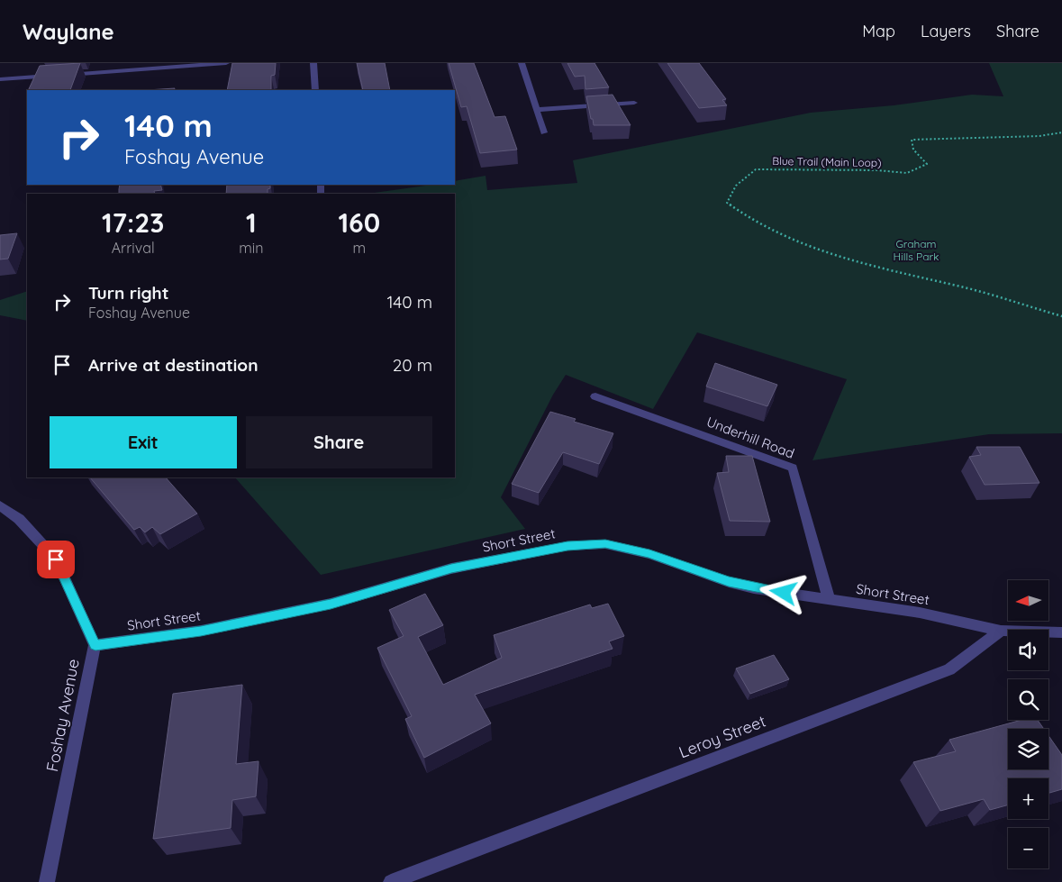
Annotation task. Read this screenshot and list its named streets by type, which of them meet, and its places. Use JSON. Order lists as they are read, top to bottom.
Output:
{
  "streets": {
    "street": [
      "Underhill Road",
      "Short Street",
      "Foshay Avenue",
      "Leroy Street"
    ],
    "path": ["Blue Trail (Main Loop)"]
  },
  "crossings": [
    ["Underhill Road", "Short Street"],
    ["Short Street", "Foshay Avenue"],
    ["Short Street", "Leroy Street"]
  ],
  "parks": ["Graham Hills Park"],
  "north": "left",
  "page": {
    "header": "Waylane",
    "nav": ["Map", "Layers", "Share"],
    "turn": ["140 m", "Foshay Avenue"],
    "eta": [
      "17:23",
      "Arrival",
      "1",
      "min",
      "160",
      "m"
    ],
    "list": [
      {
        "name": "Turn right",
        "note": "Foshay Avenue",
        "value": "140 m"
      },
      {
        "name": "Arrive at destination",
        "value": "20 m"
      }
    ],
    "buttons": ["Exit", "Share"],
    "map_buttons": ["+", "−"]
  }
}
